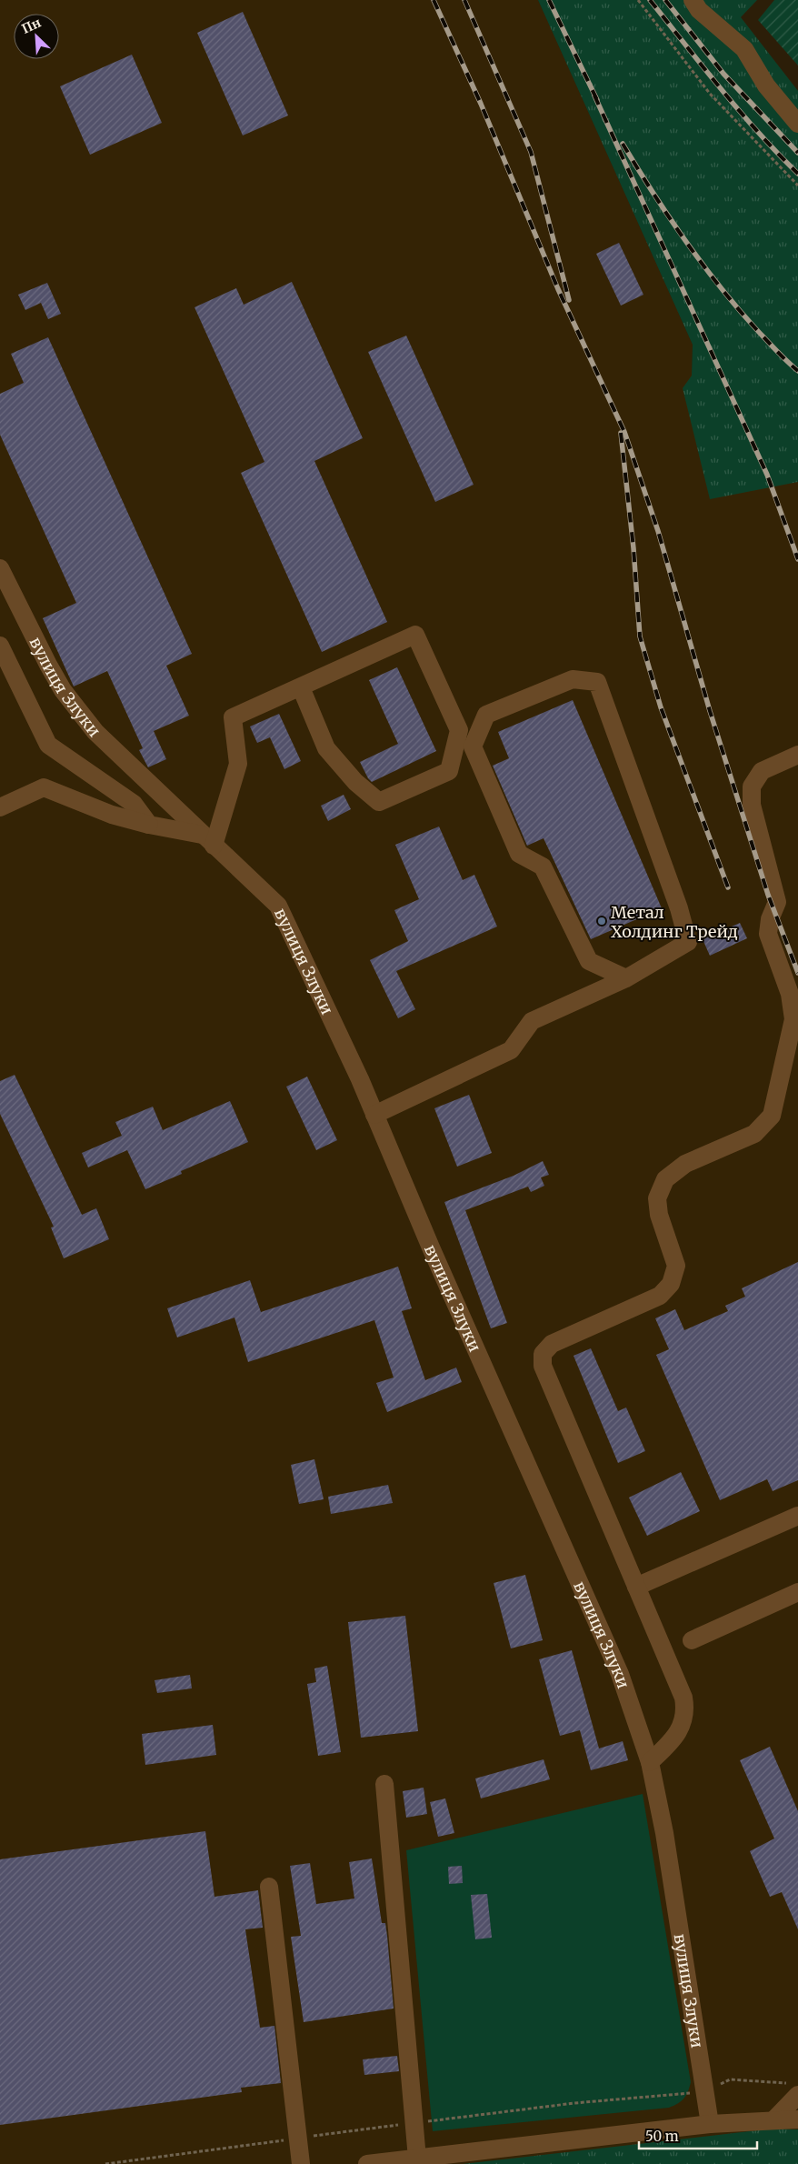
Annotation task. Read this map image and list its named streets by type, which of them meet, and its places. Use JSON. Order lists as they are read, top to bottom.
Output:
{
  "streets": {
    "street": ["вулиця Злуки"]
  },
  "places": ["Метал Холдинг Трейд"],
  "scale_bar": "50 m",
  "north": "top left"
}
